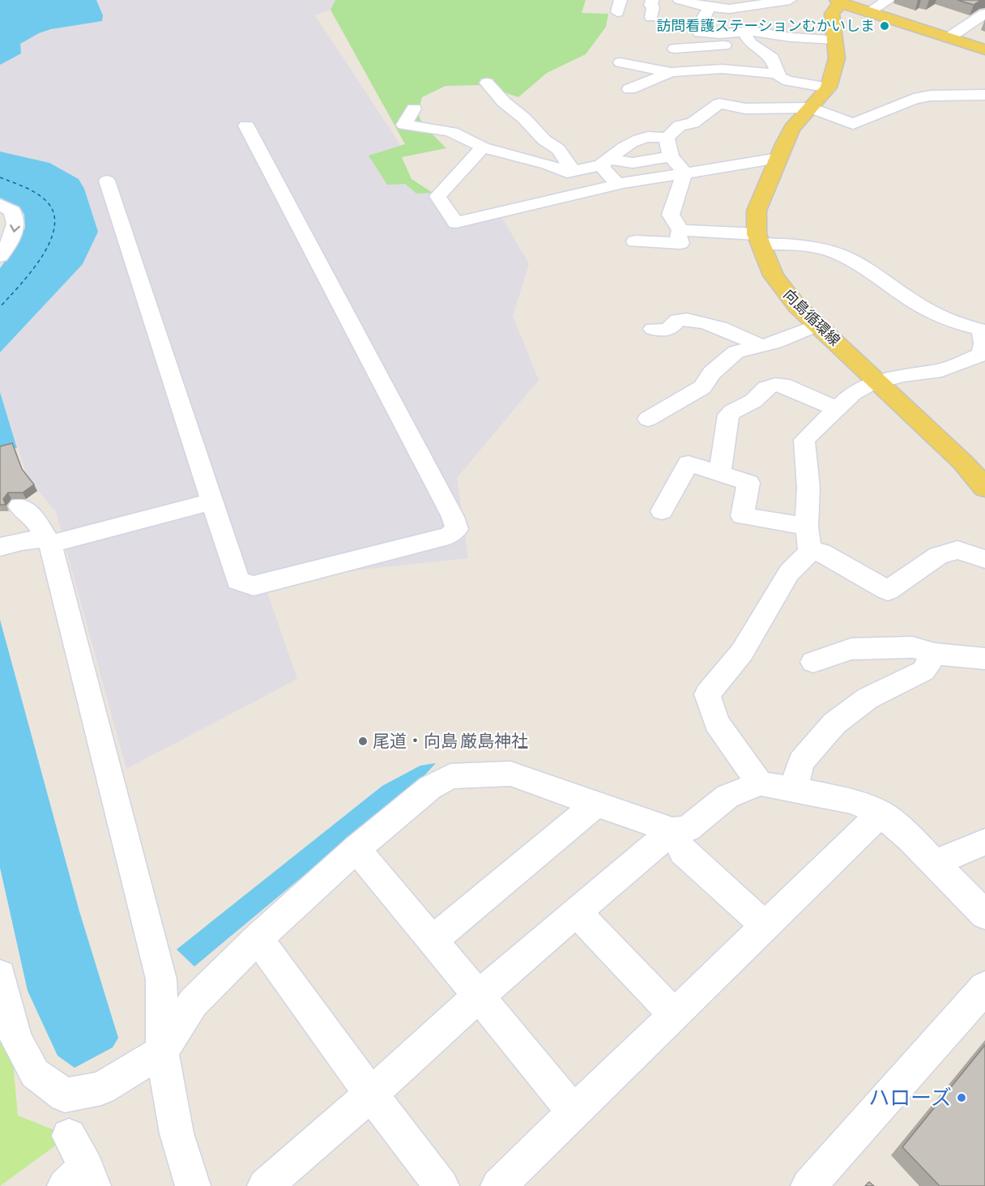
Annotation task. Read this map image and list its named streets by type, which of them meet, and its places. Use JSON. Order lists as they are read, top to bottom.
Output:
{
  "streets": {
    "main road": ["向島循環線"]
  },
  "places": ["訪問看護ステーションむかいしま", "尾道・向島 厳島神社", "ハローズ"]
}
